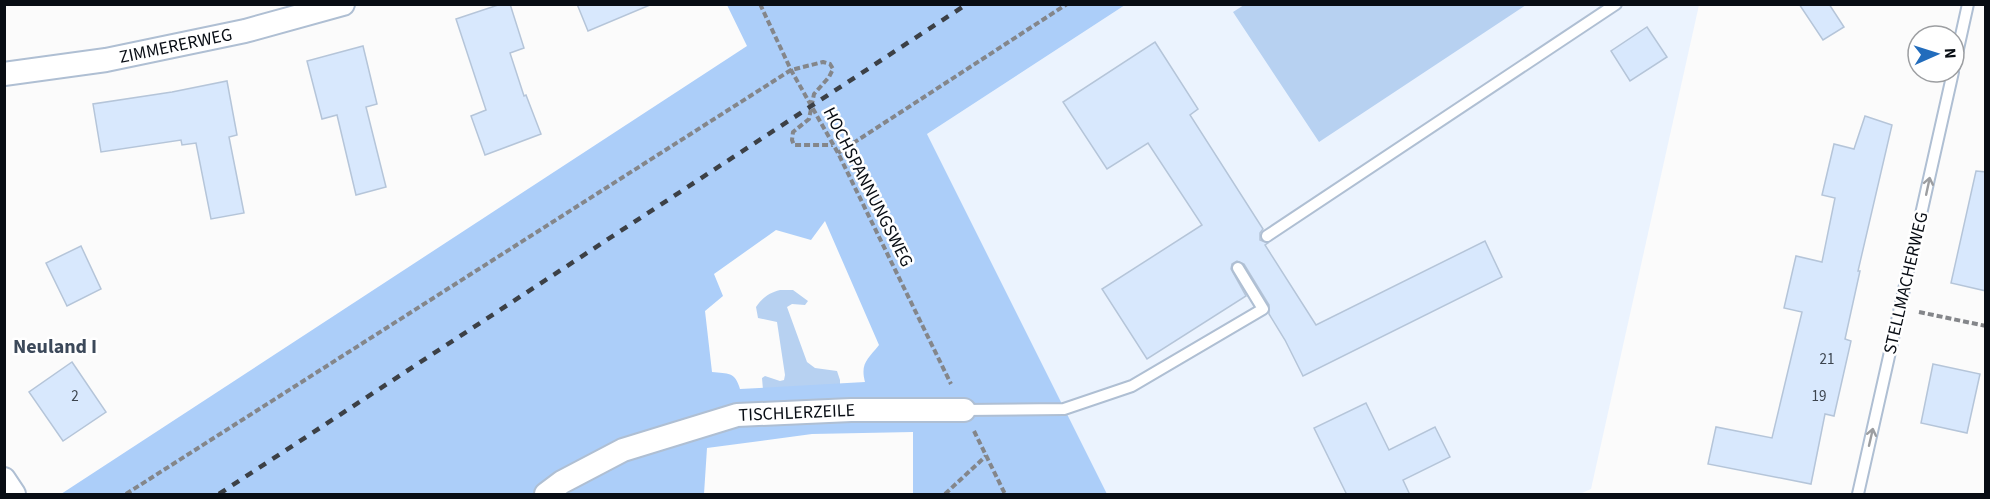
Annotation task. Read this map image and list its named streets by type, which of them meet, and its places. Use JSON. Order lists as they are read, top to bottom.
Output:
{
  "streets": {
    "street": ["ZIMMERERWEG", "TISCHLERZEILE"],
    "lane": ["STELLMACHERWEG"],
    "path": ["HOCHSPANNUNGSWEG"]
  },
  "one_way": ["STELLMACHERWEG"],
  "districts": ["Neuland I"],
  "house_numbers": ["21", "2", "19"],
  "north": "right"
}
